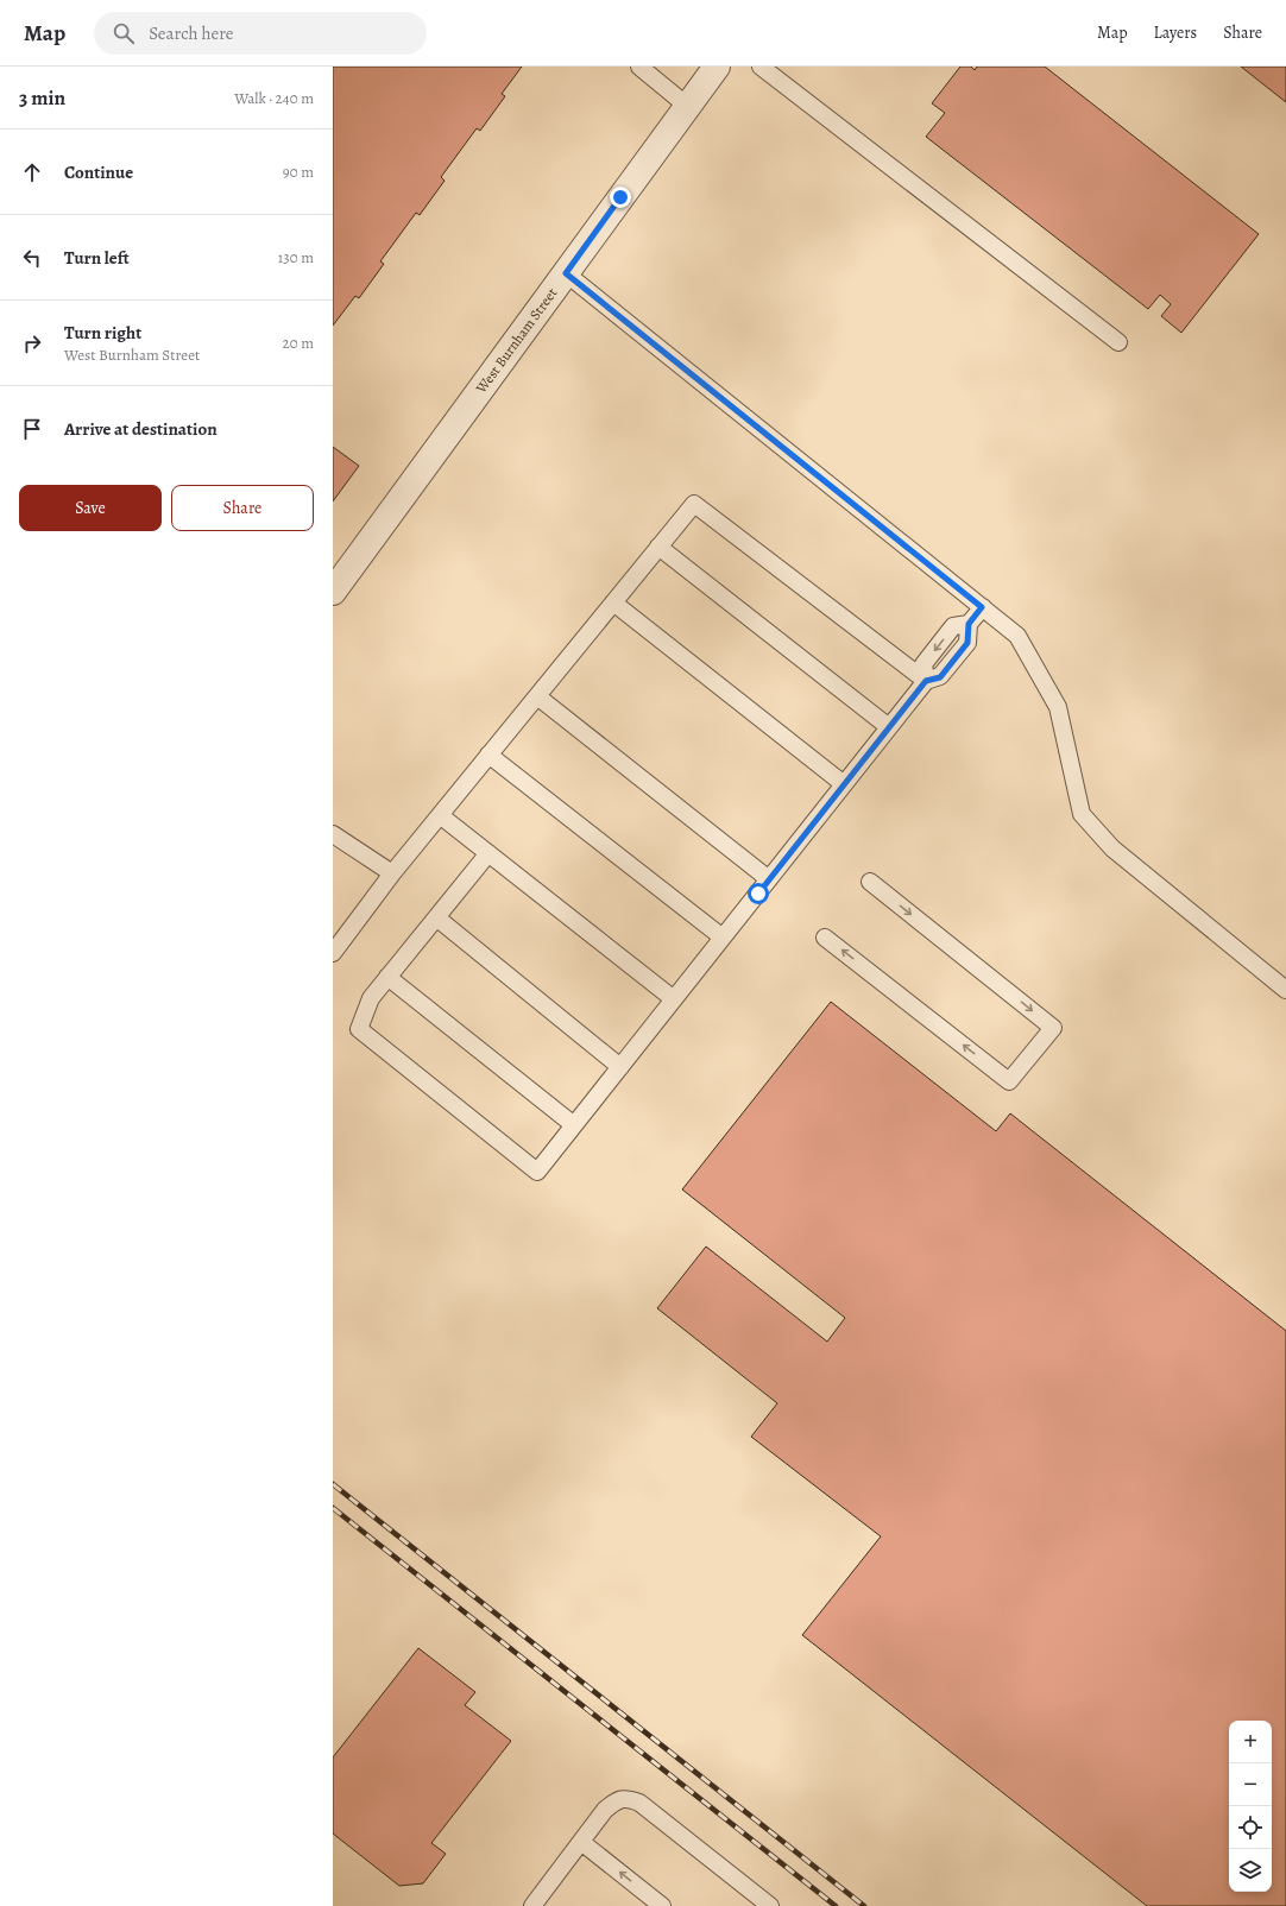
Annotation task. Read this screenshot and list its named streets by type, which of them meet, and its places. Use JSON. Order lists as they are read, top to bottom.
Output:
{
  "streets": {
    "street": ["West Burnham Street"]
  },
  "page": {
    "header": "Map",
    "search": "Search here",
    "nav": ["Map", "Layers", "Share"],
    "heading": ["3 min", "Walk · 240 m"],
    "list": [
      ["Continue", "90 m"],
      ["Turn left", "130 m"],
      ["Turn right", "West Burnham Street", "20 m"],
      "Arrive at destination"
    ],
    "buttons": ["Save", "Share"],
    "map_buttons": ["+", "−"]
  }
}
